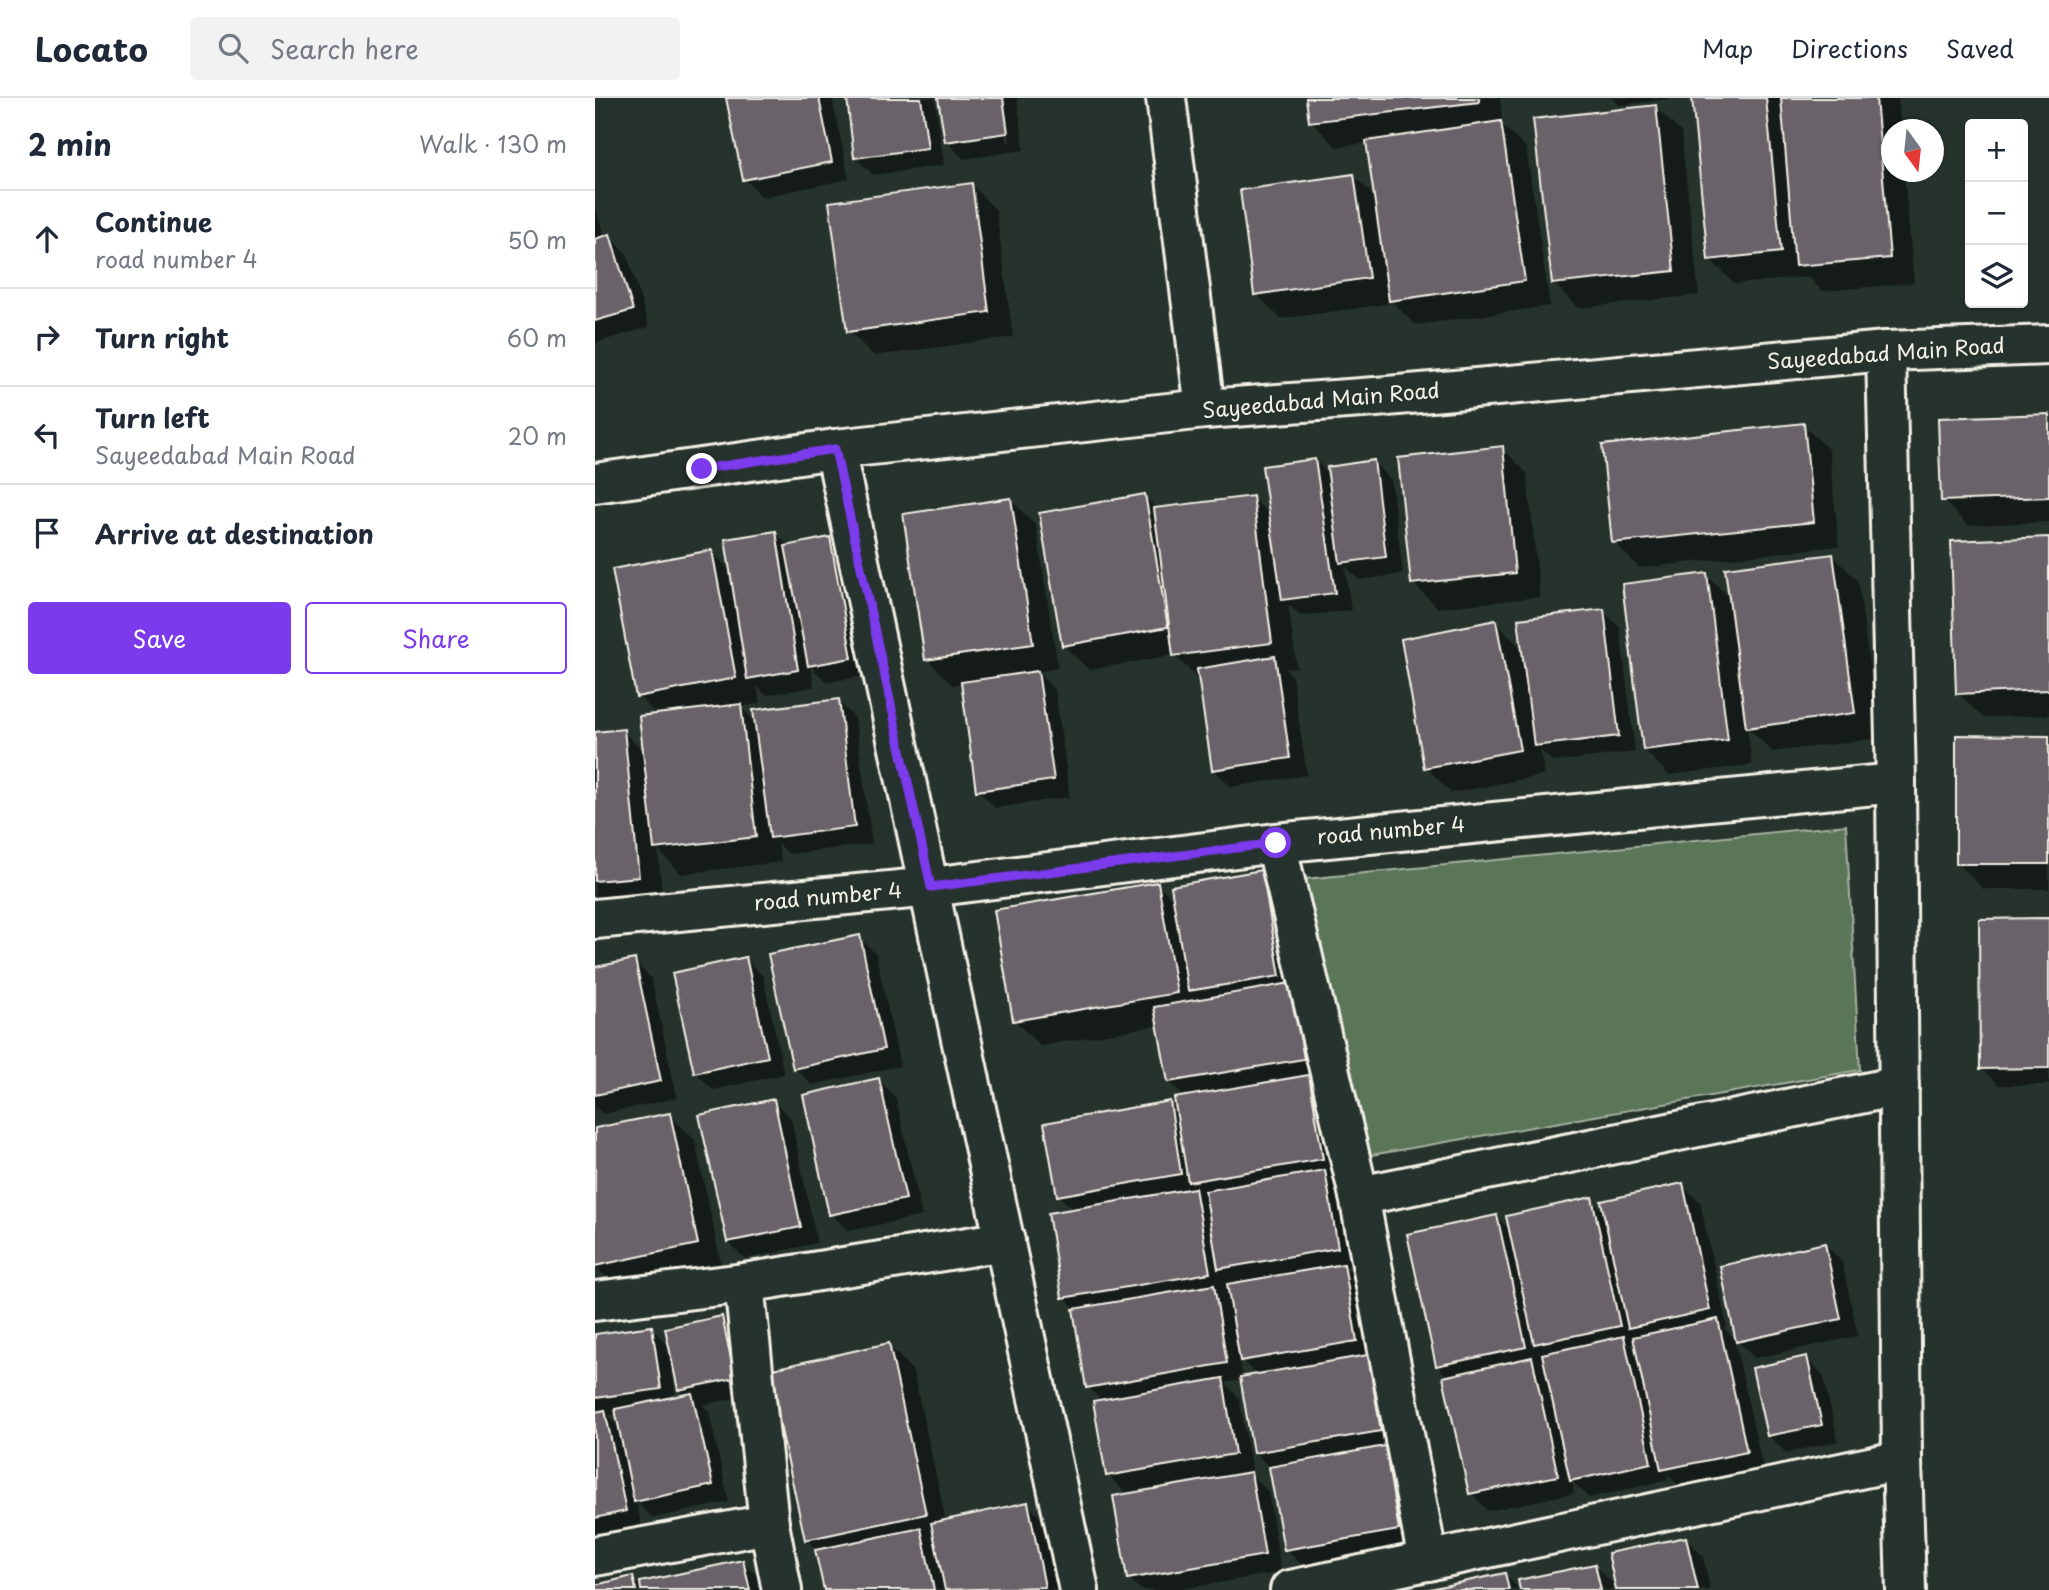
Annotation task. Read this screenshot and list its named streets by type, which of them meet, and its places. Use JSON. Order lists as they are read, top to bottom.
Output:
{
  "streets": {
    "street": ["Sayeedabad Main Road", "road number 4"]
  },
  "north": "bottom",
  "page": {
    "header": "Locato",
    "search": "Search here",
    "nav": ["Map", "Directions", "Saved"],
    "heading": ["2 min", "Walk · 130 m"],
    "map_buttons": ["+", "−"],
    "list": [
      ["Continue", "road number 4", "50 m"],
      ["Turn right", "60 m"],
      ["Turn left", "Sayeedabad Main Road", "20 m"],
      "Arrive at destination"
    ],
    "buttons": ["Save", "Share"]
  }
}
